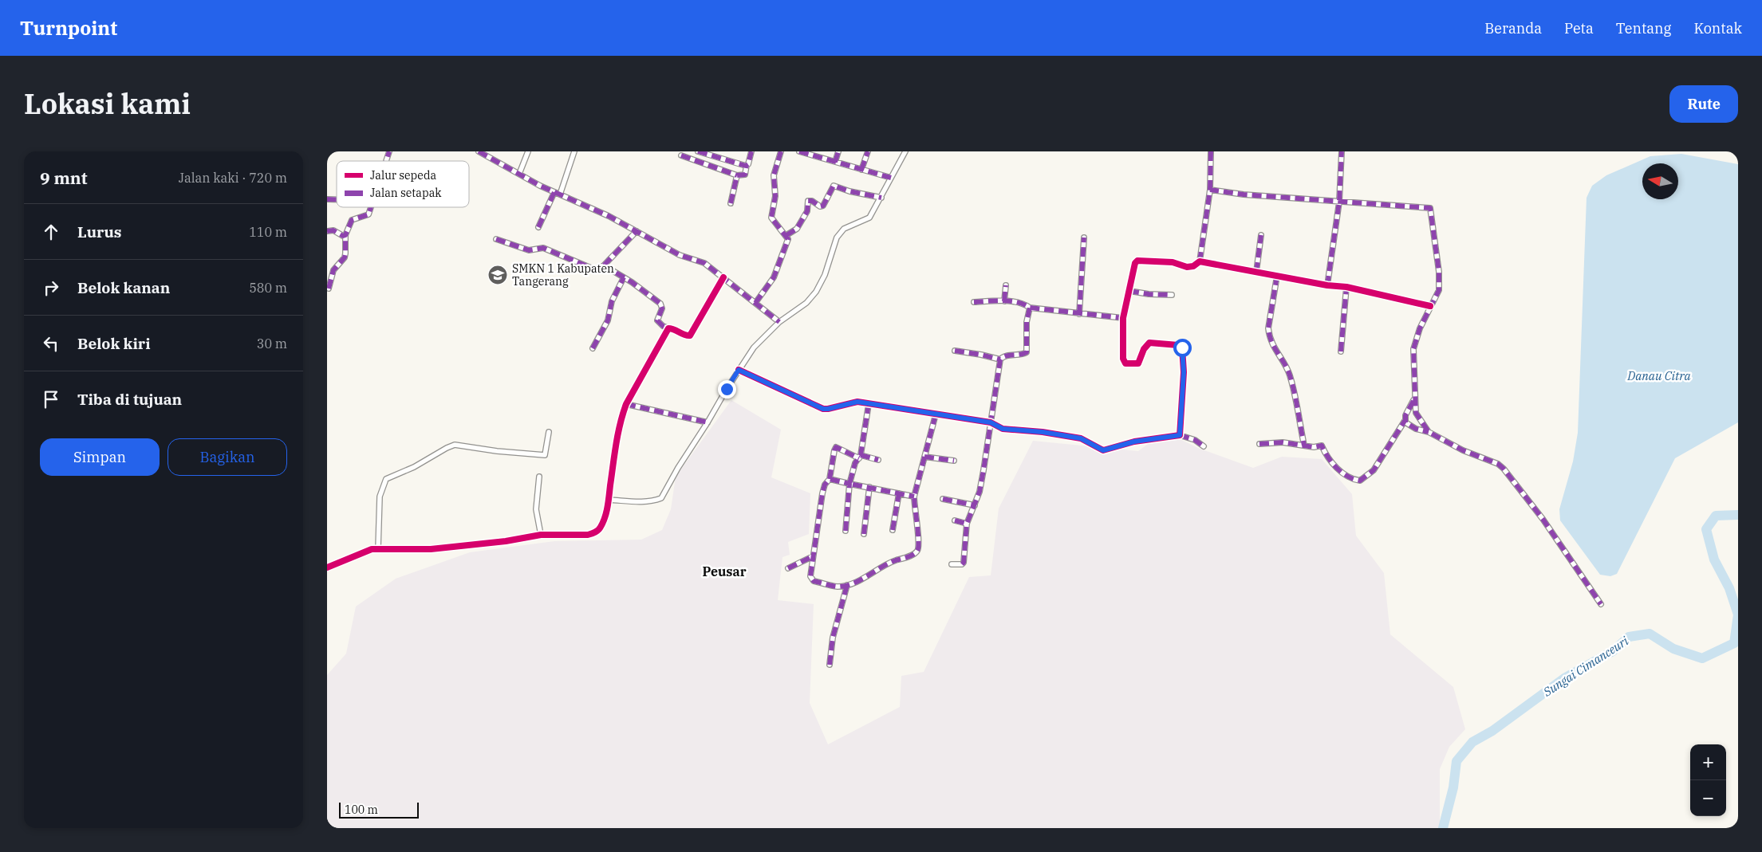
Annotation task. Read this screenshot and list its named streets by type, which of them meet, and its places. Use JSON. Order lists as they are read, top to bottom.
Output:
{
  "districts": ["Peusar"],
  "water": ["Danau Citra", "Sungai Cimanceuri"],
  "places": {
    "school or university": ["SMKN 1 Kabupaten Tangerang"]
  },
  "legend": ["Jalur sepeda", "Jalan setapak"],
  "scale_bar": "100 m",
  "north": "left",
  "page": {
    "header": "Turnpoint",
    "nav": [
      "Beranda",
      "Peta",
      "Tentang",
      "Kontak"
    ],
    "title": "Lokasi kami",
    "buttons": [
      "Rute",
      ["Simpan", "Bagikan"]
    ],
    "heading": ["9 mnt", "Jalan kaki · 720 m"],
    "list": [
      ["Lurus", "110 m"],
      ["Belok kanan", "580 m"],
      ["Belok kiri", "30 m"],
      "Tiba di tujuan"
    ],
    "map_buttons": ["+", "−"],
    "scale": "100 m"
  }
}
